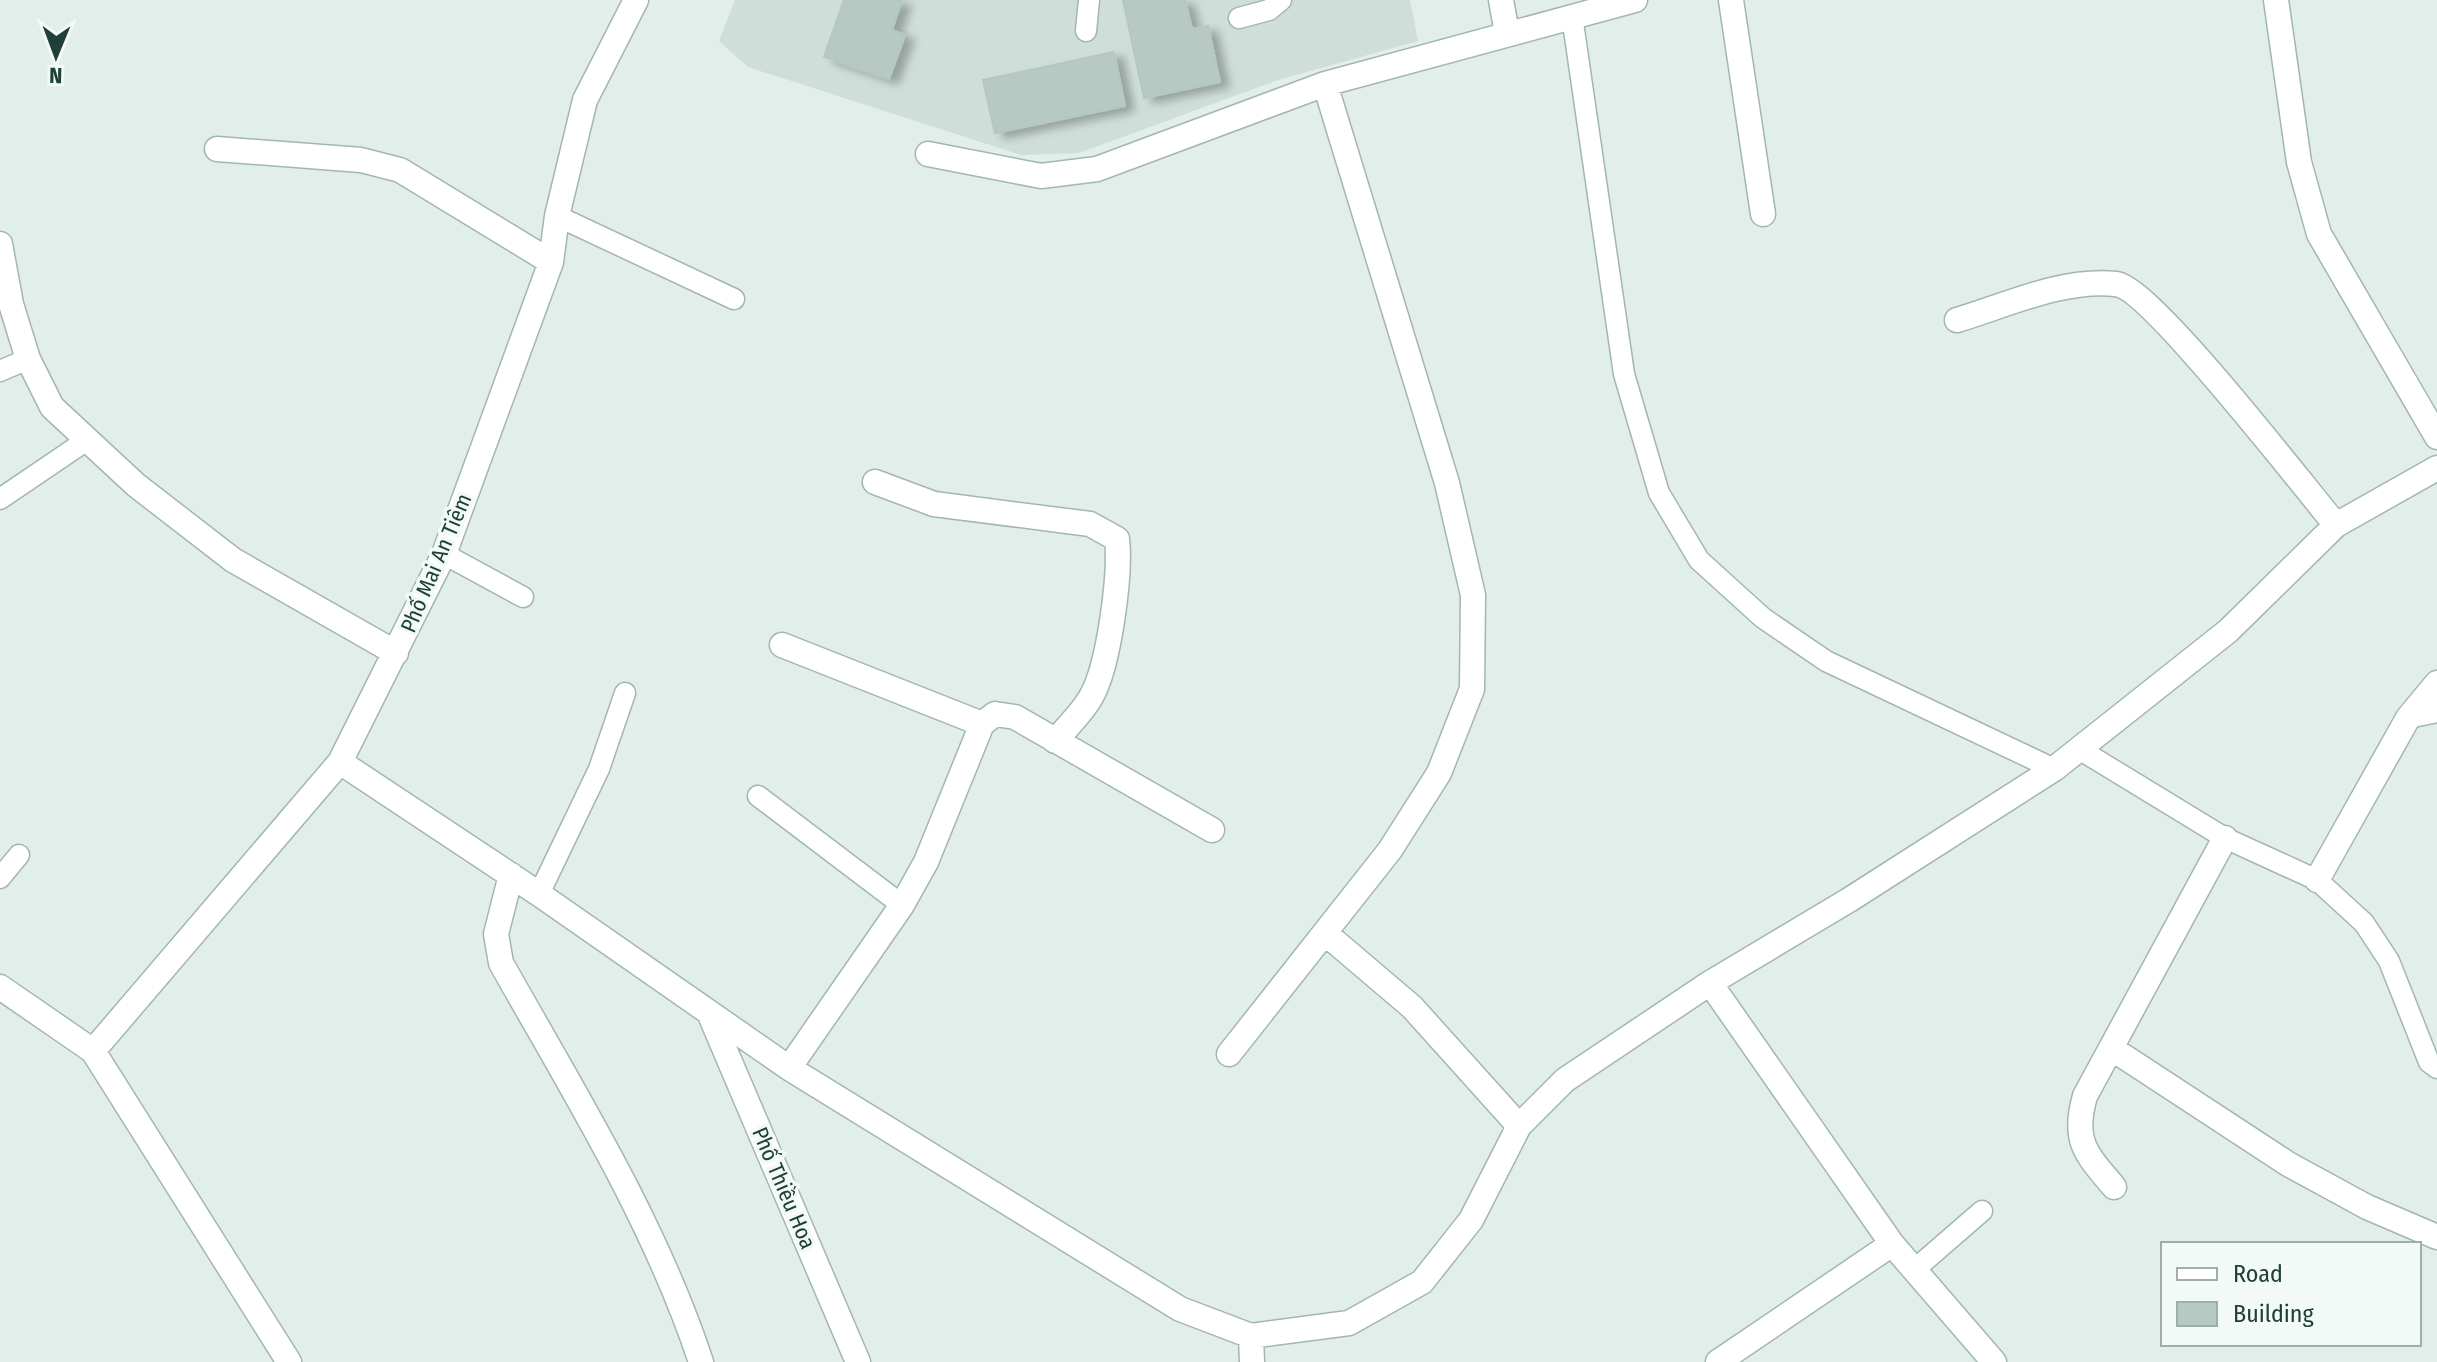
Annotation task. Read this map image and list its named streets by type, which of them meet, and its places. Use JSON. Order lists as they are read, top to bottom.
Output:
{
  "streets": {
    "street": ["Phố Mai An Tiêm", "Phố Thiều Hoa"]
  },
  "legend": ["Road", "Building"],
  "north": "bottom"
}
